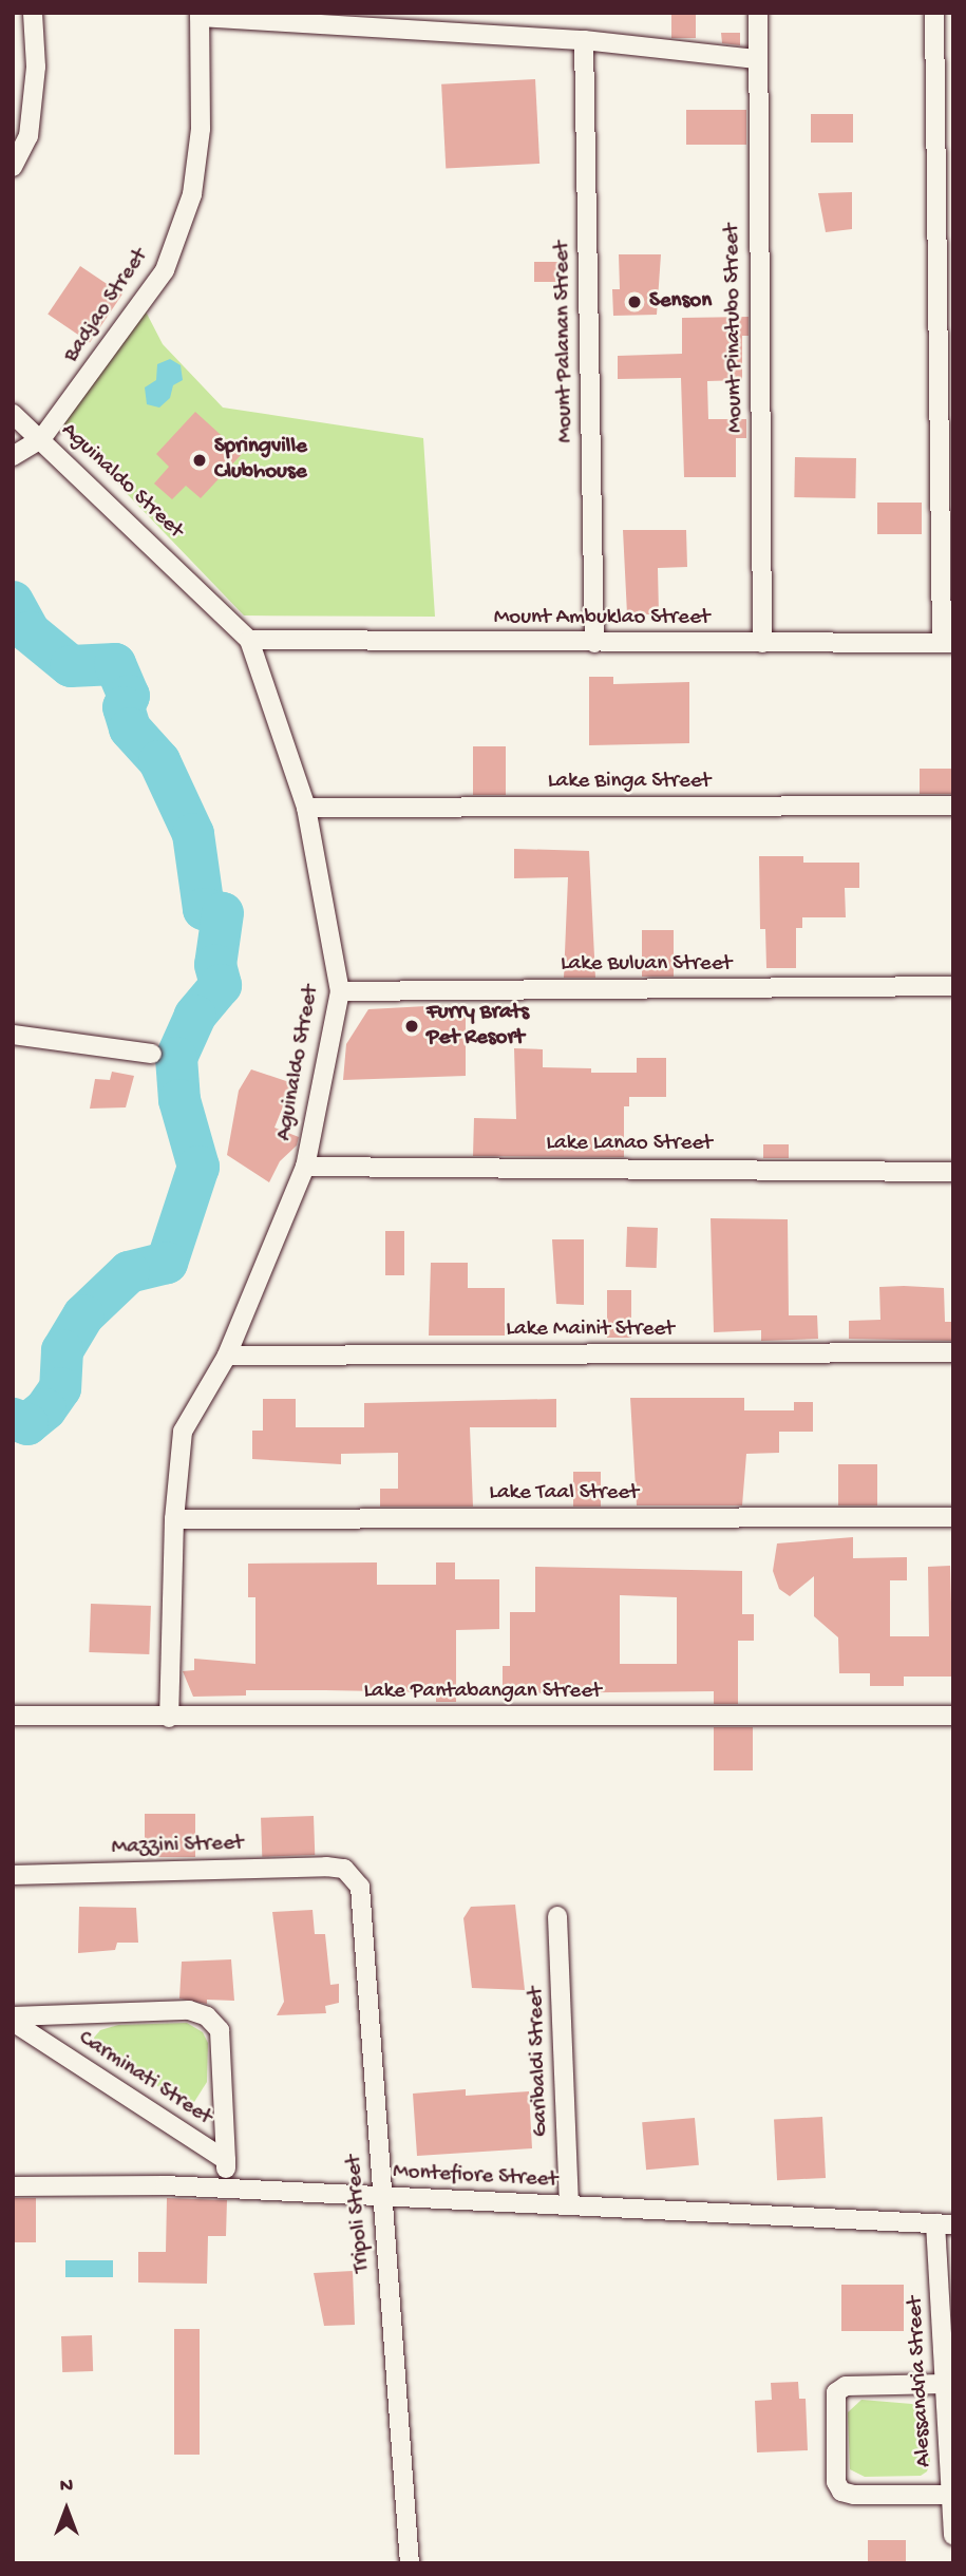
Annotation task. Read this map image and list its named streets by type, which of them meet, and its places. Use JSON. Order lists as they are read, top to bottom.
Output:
{
  "streets": {
    "street": [
      "Badjao Street",
      "Mount Pinatubo Street",
      "Mount Palanan Street",
      "Aguinaldo Street",
      "Mount Ambuklao Street",
      "Lake Binga Street",
      "Lake Buluan Street",
      "Lake Lanao Street",
      "Lake Mainit Street",
      "Lake Taal Street",
      "Lake Pantabangan Street",
      "Mazzini Street",
      "Garibaldi Street",
      "Carminati Street",
      "Montefiore Street",
      "Tripoli Street",
      "Alessandria Street"
    ]
  },
  "crossings": [
    ["Badjao Street", "Aguinaldo Street"],
    ["Mount Pinatubo Street", "Mount Ambuklao Street"],
    ["Mount Palanan Street", "Mount Ambuklao Street"],
    ["Aguinaldo Street", "Mount Ambuklao Street"],
    ["Aguinaldo Street", "Lake Binga Street"],
    ["Aguinaldo Street", "Lake Buluan Street"],
    ["Aguinaldo Street", "Lake Lanao Street"],
    ["Aguinaldo Street", "Lake Mainit Street"],
    ["Aguinaldo Street", "Lake Taal Street"],
    ["Aguinaldo Street", "Lake Pantabangan Street"],
    ["Mazzini Street", "Tripoli Street"],
    ["Garibaldi Street", "Montefiore Street"],
    ["Montefiore Street", "Tripoli Street"],
    ["Montefiore Street", "Alessandria Street"]
  ],
  "places": ["Senson", "Springville Clubhouse", "Furry Brats Pet Resort"],
  "north": "top"
}
